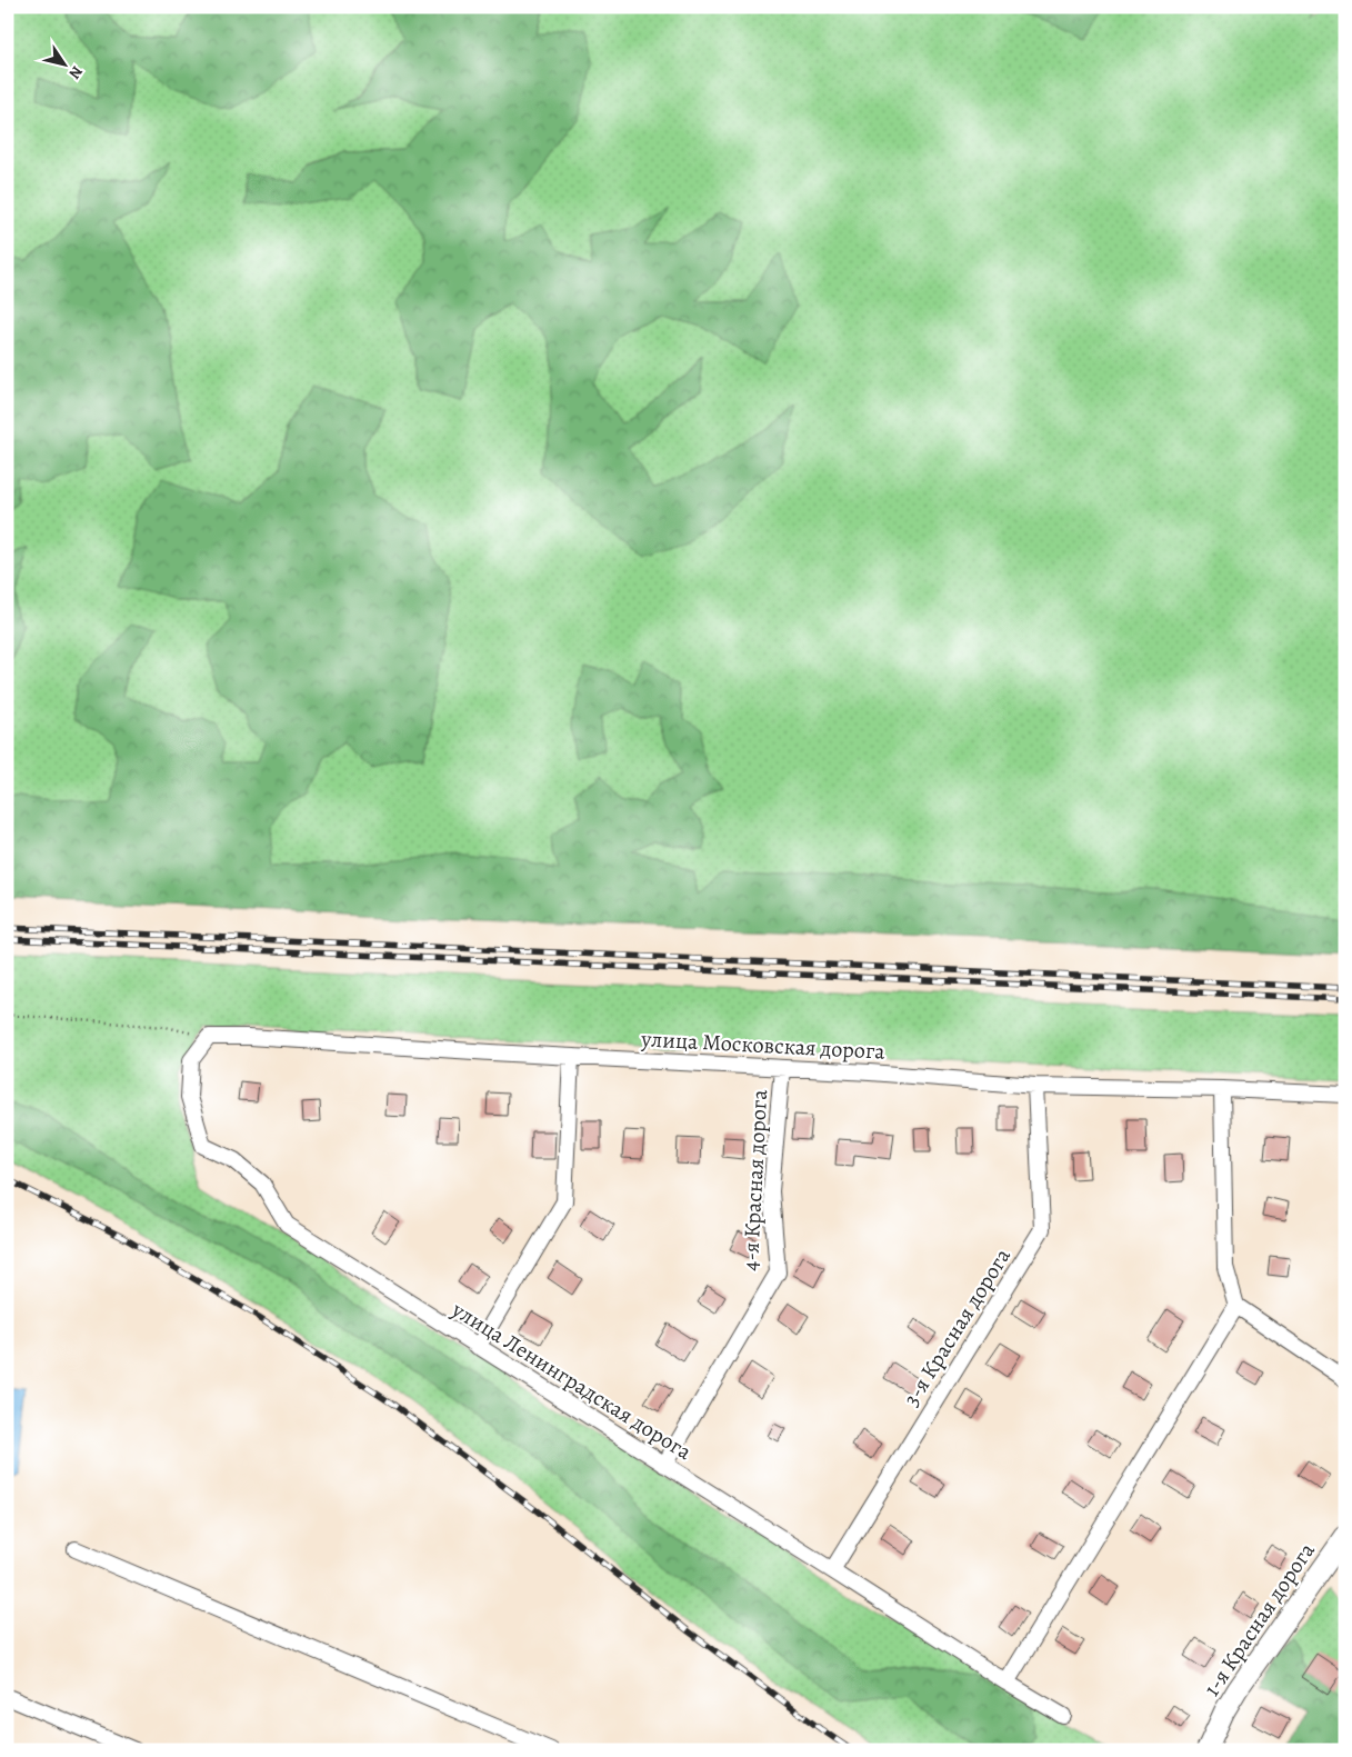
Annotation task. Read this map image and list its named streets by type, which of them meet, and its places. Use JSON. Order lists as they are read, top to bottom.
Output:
{
  "streets": {
    "main road": ["1-я Красная дорога"],
    "street": [
      "улица Московская дорога",
      "4-я Красная дорога",
      "3-я Красная дорога",
      "улица Ленинградская дорога"
    ]
  },
  "crossings": [
    ["улица Московская дорога", "4-я Красная дорога"],
    ["улица Московская дорога", "3-я Красная дорога"],
    ["улица Московская дорога", "улица Ленинградская дорога"],
    ["4-я Красная дорога", "улица Ленинградская дорога"],
    ["3-я Красная дорога", "улица Ленинградская дорога"]
  ],
  "north": "bottom right"
}
